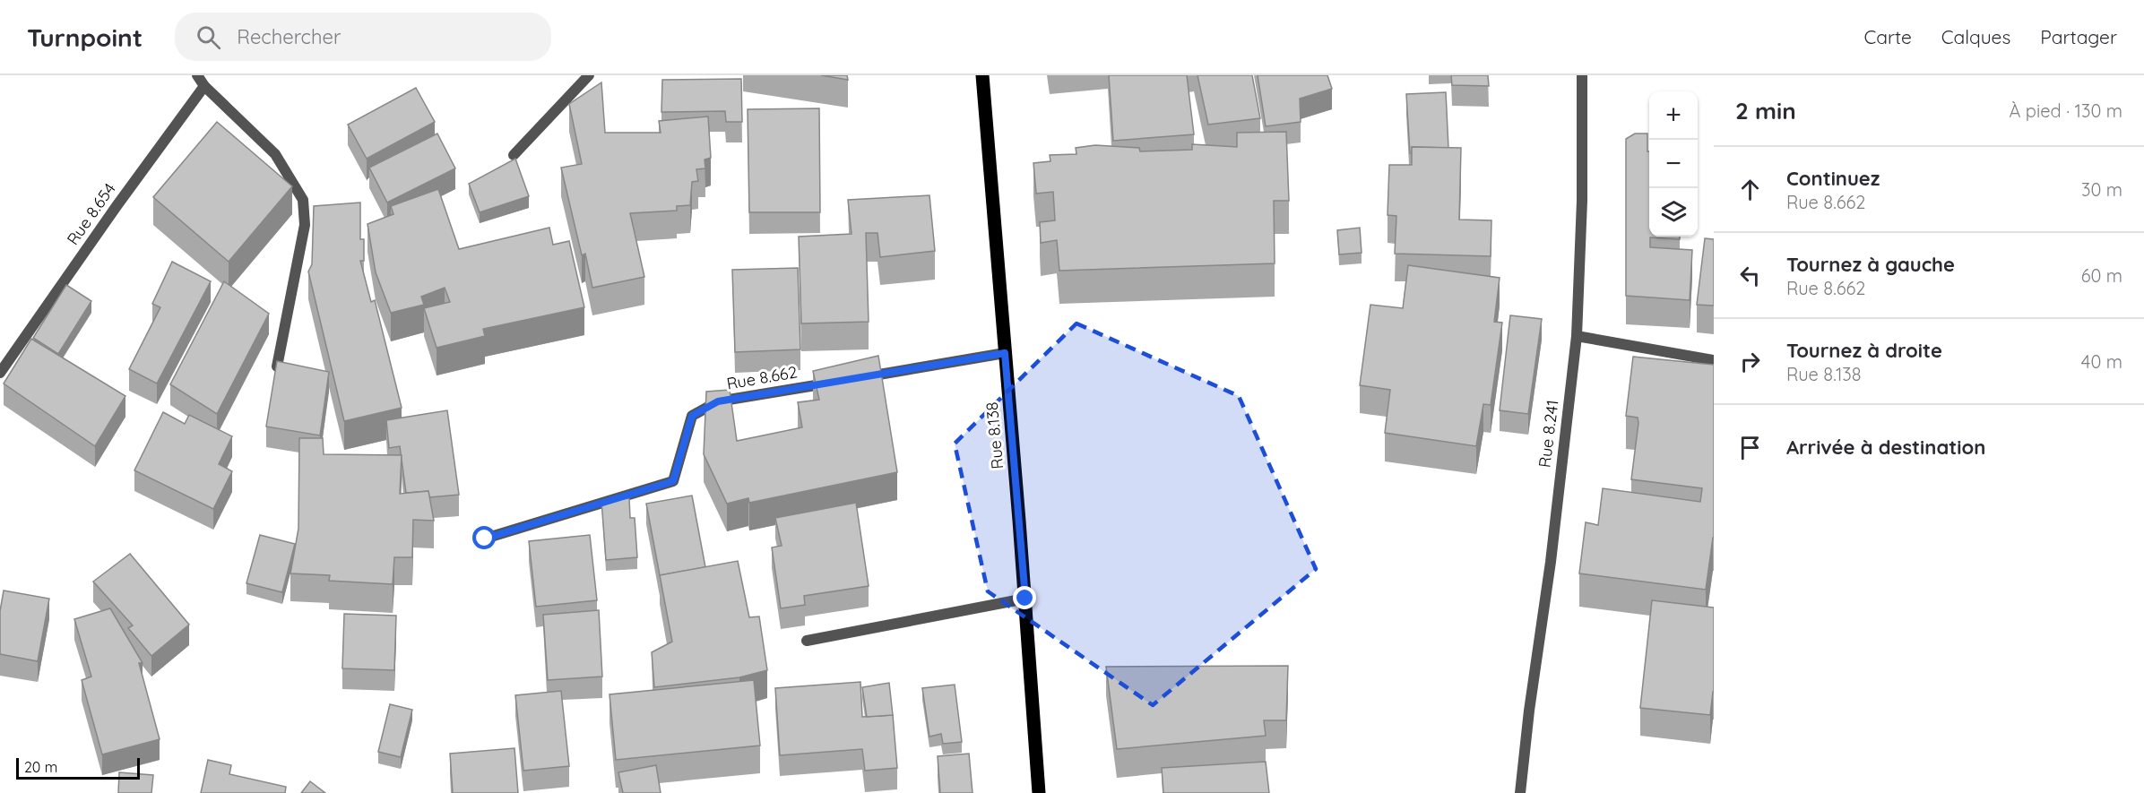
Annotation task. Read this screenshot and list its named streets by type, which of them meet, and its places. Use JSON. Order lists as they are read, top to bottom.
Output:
{
  "streets": {
    "main road": ["Rue 8.138"],
    "street": ["Rue 8.654", "Rue 8.662", "Rue 8.241"]
  },
  "scale_bar": "20 m",
  "page": {
    "header": "Turnpoint",
    "search": "Rechercher",
    "nav": ["Carte", "Calques", "Partager"],
    "heading": ["2 min", "À pied · 130 m"],
    "map_buttons": ["+", "−"],
    "list": [
      ["Continuez", "Rue 8.662", "30 m"],
      ["Tournez à gauche", "Rue 8.662", "60 m"],
      ["Tournez à droite", "Rue 8.138", "40 m"],
      "Arrivée à destination"
    ],
    "scale": "20 m"
  }
}
